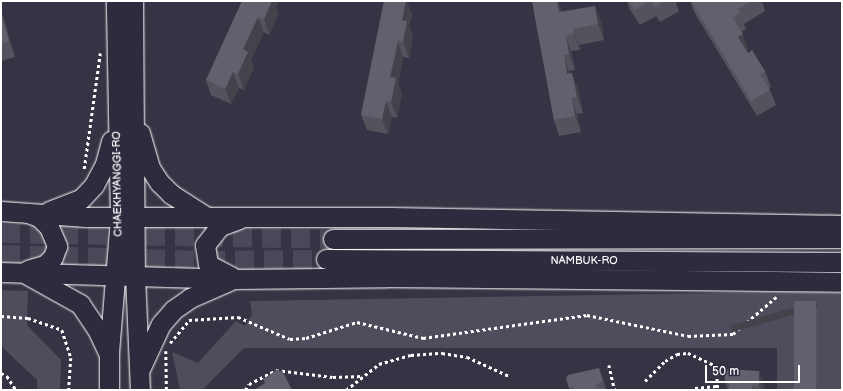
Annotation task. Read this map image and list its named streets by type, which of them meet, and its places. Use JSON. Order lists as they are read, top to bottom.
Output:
{
  "streets": {
    "main road": ["CHAEKHYANGGI-RO", "NAMBUK-RO"]
  },
  "scale_bar": "50 m"
}
